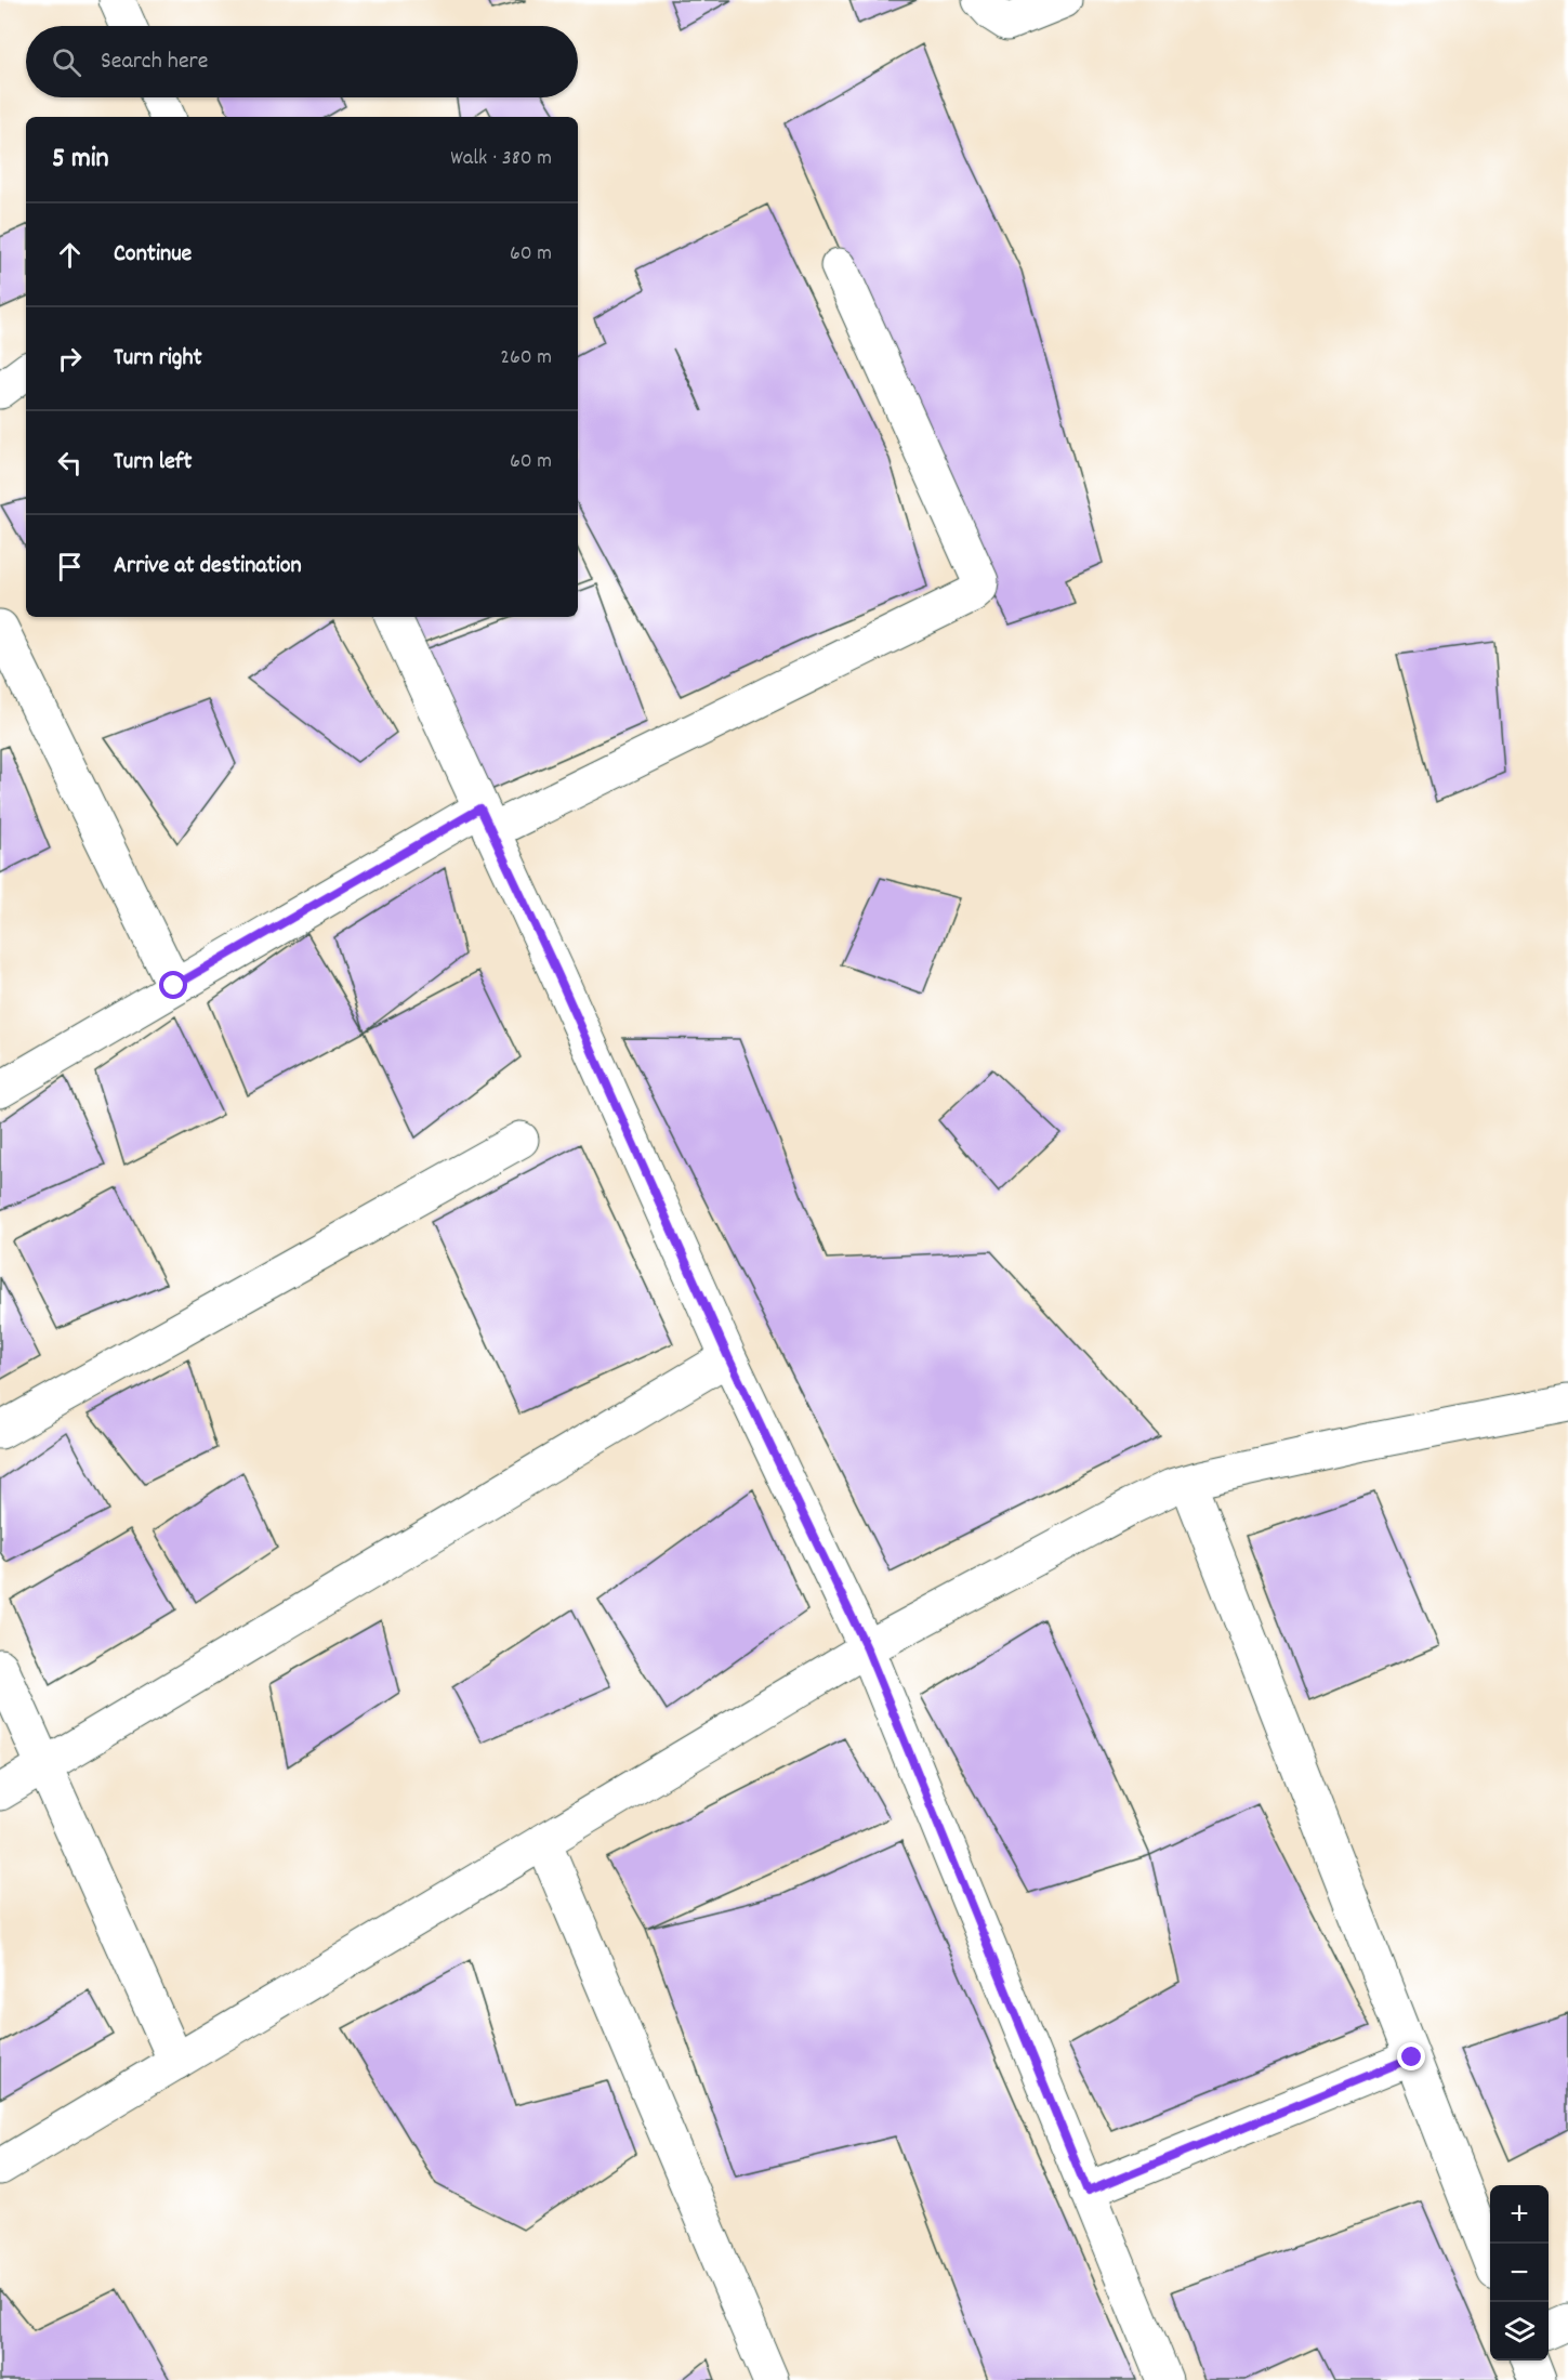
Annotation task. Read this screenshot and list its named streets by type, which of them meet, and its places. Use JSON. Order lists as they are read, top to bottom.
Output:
{
  "page": {
    "search": "Search here",
    "heading": ["5 min", "Walk · 380 m"],
    "list": [
      ["Continue", "60 m"],
      ["Turn right", "260 m"],
      ["Turn left", "60 m"],
      "Arrive at destination"
    ],
    "map_buttons": ["+", "−"]
  }
}
